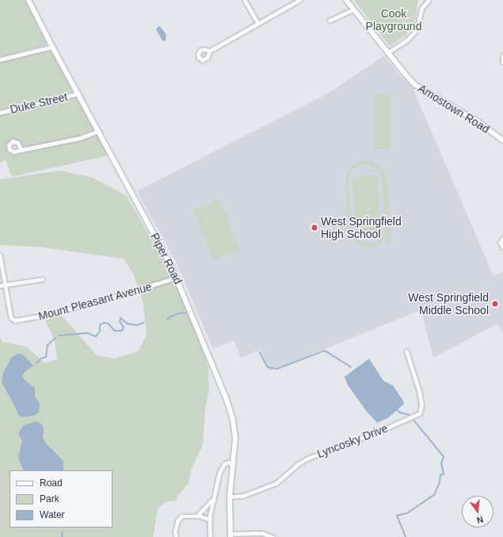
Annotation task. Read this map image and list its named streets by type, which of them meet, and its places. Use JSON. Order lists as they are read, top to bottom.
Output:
{
  "streets": {
    "main road": ["Amostown Road", "Piper Road"],
    "street": ["Duke Street", "Mount Pleasant Avenue", "Lyncosky Drive"]
  },
  "crossings": [
    ["Duke Street", "Piper Road"],
    ["Piper Road", "Mount Pleasant Avenue"],
    ["Piper Road", "Lyncosky Drive"]
  ],
  "parks": ["Cook Playground"],
  "places": ["West Springfield High School", "West Springfield Middle School"],
  "legend": ["Road", "Park", "Water"],
  "north": "bottom"
}
